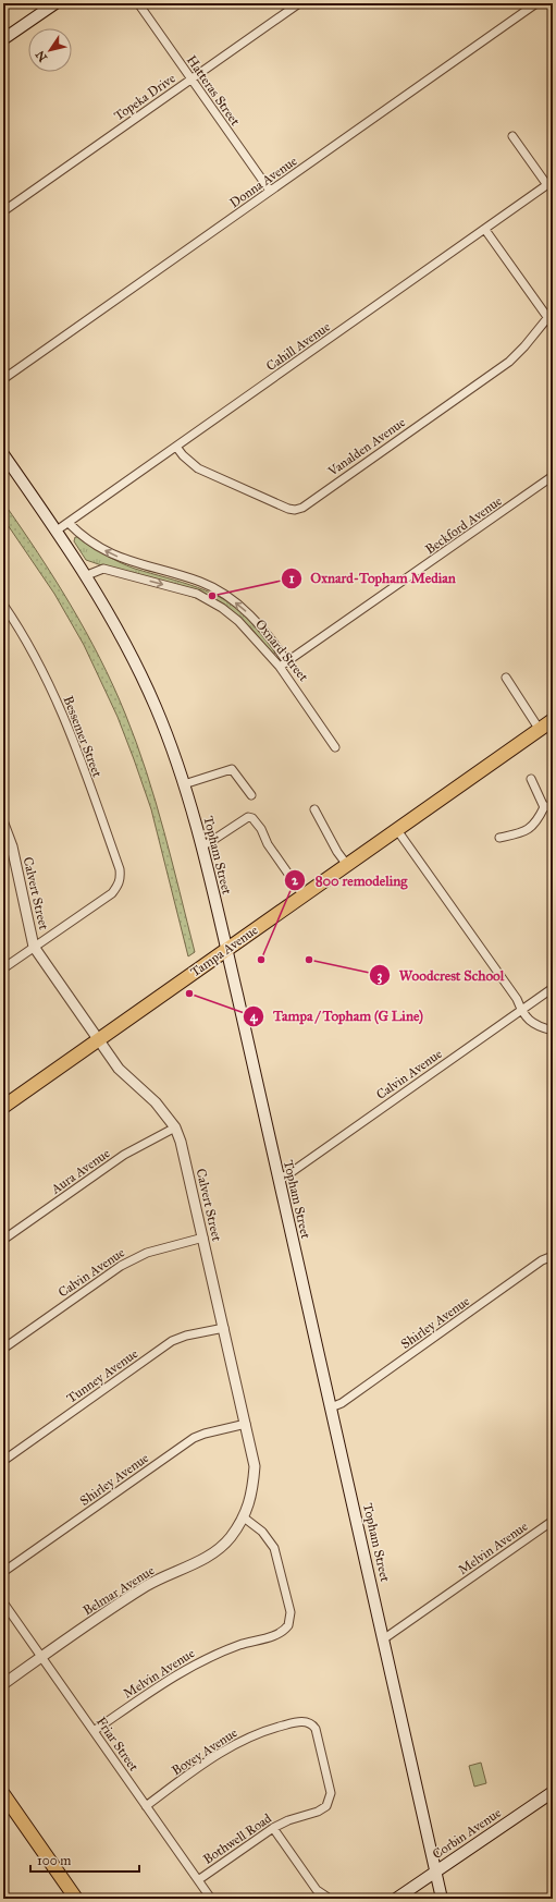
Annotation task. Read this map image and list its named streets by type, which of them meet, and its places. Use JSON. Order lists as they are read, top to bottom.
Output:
{
  "streets": {
    "main road": ["Topham Street", "Tampa Avenue", "Corbin Avenue"],
    "street": [
      "Hatteras Street",
      "Topeka Drive",
      "Donna Avenue",
      "Cahill Avenue",
      "Vanalden Avenue",
      "Beckford Avenue",
      "Oxnard Street",
      "Bessemer Street",
      "Calvert Street",
      "Calvin Avenue",
      "Aura Avenue",
      "Shirley Avenue",
      "Tunney Avenue",
      "Melvin Avenue",
      "Belmar Avenue",
      "Friar Street",
      "Bovey Avenue",
      "Bothwell Road"
    ]
  },
  "crossings": [
    ["Hatteras Street", "Topeka Drive"],
    ["Hatteras Street", "Donna Avenue"],
    ["Cahill Avenue", "Vanalden Avenue"],
    ["Cahill Avenue", "Oxnard Street"],
    ["Cahill Avenue", "Topham Street"],
    ["Beckford Avenue", "Oxnard Street"],
    ["Oxnard Street", "Topham Street"],
    ["Bessemer Street", "Calvert Street"],
    ["Topham Street", "Tampa Avenue"],
    ["Topham Street", "Calvin Avenue"],
    ["Topham Street", "Shirley Avenue"],
    ["Topham Street", "Melvin Avenue"],
    ["Topham Street", "Corbin Avenue"],
    ["Calvert Street", "Tampa Avenue"],
    ["Calvert Street", "Calvin Avenue"],
    ["Calvert Street", "Aura Avenue"],
    ["Calvert Street", "Shirley Avenue"],
    ["Calvert Street", "Tunney Avenue"],
    ["Calvert Street", "Melvin Avenue"],
    ["Calvert Street", "Belmar Avenue"],
    ["Melvin Avenue", "Belmar Avenue"],
    ["Melvin Avenue", "Friar Street"],
    ["Belmar Avenue", "Friar Street"],
    ["Friar Street", "Bovey Avenue"],
    ["Friar Street", "Bothwell Road"],
    ["Bovey Avenue", "Bothwell Road"]
  ],
  "places": [
    "Oxnard-Topham Median",
    "800 remodeling",
    "Woodcrest School",
    "Tampa / Topham (G Line)"
  ],
  "scale_bar": "100 m",
  "north": "bottom left"
}
